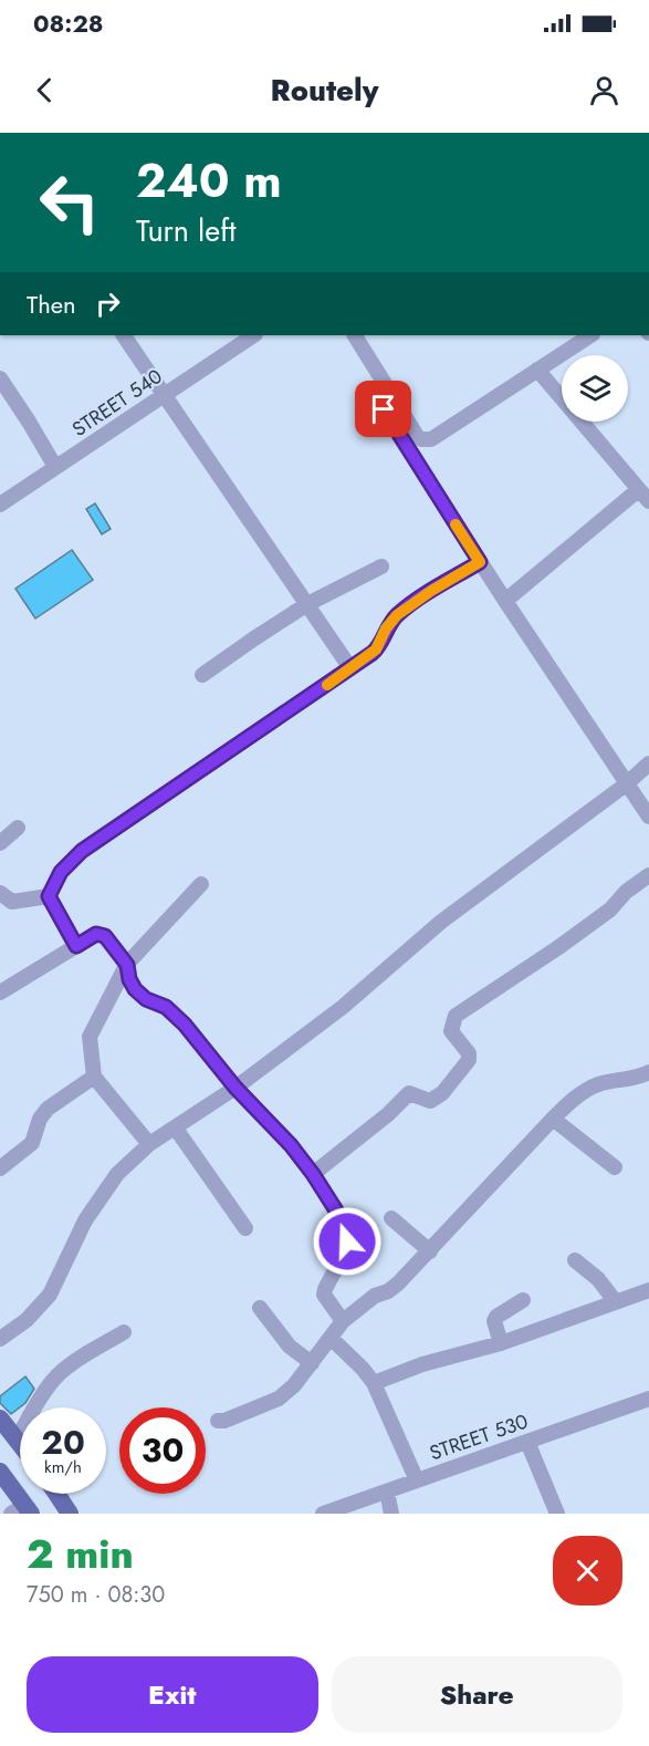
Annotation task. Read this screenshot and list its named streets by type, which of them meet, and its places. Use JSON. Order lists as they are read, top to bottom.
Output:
{
  "streets": {
    "street": ["STREET 540", "STREET 530"]
  },
  "page": {
    "status": "08:28",
    "header": "Routely",
    "turn": ["240 m", "Turn left"],
    "then": "Then",
    "speed": "20 km/h",
    "limit": "30",
    "heading": ["2 min", "750 m · 08:30"],
    "buttons": ["Exit", "Share"]
  }
}
